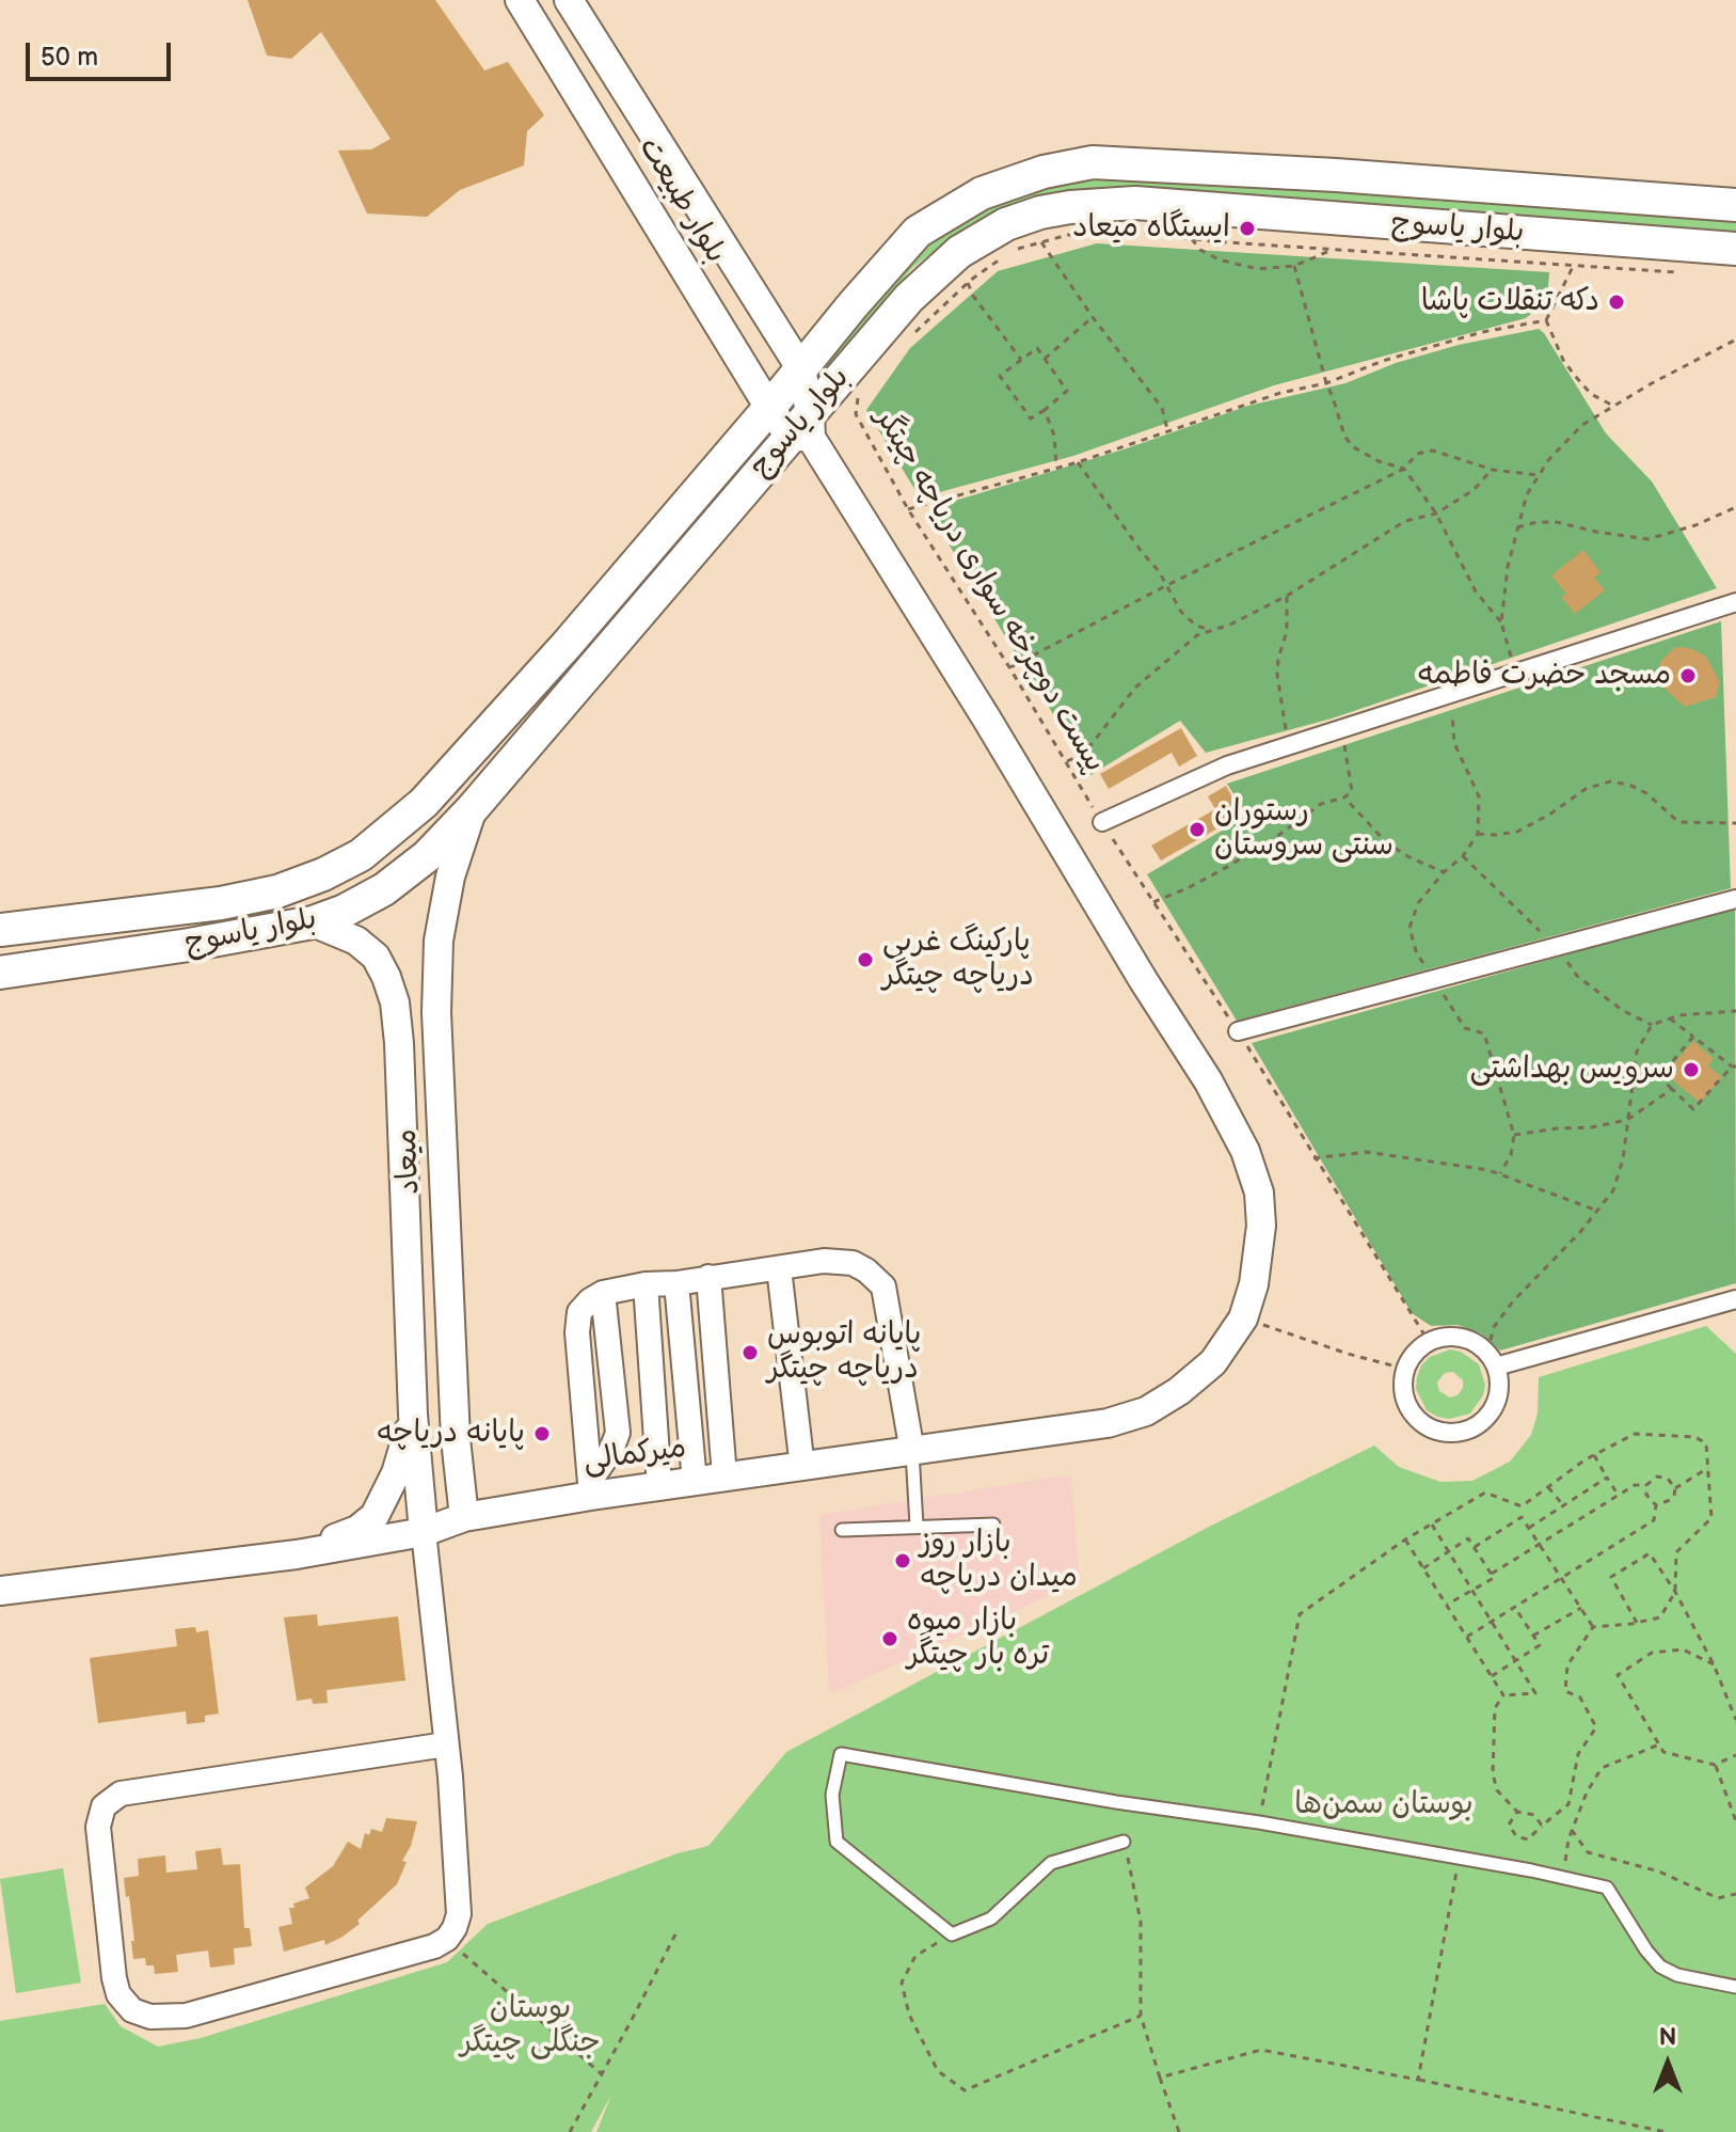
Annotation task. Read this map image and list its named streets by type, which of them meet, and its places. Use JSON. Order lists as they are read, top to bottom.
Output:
{
  "streets": {
    "main road": ["بلوار یاسوج"],
    "street": ["بلوار طبیعت", "میعاد", "میرکمالی"],
    "path": ["پیست دوچرخه سواری دریاچه چیتگر"]
  },
  "crossings": [
    ["بلوار طبیعت", "بلوار یاسوج"],
    ["بلوار طبیعت", "میرکمالی"],
    ["بلوار یاسوج", "میعاد"],
    ["بلوار یاسوج", "میرکمالی"],
    ["میعاد", "میرکمالی"]
  ],
  "parks": ["بوستان سمن‌ها", "بوستان جنگلی چیتگر"],
  "places": [
    "ایستگاه میعاد",
    "دکه تنقلات پاشا",
    "مسجد حضرت فاطمه",
    "رستوران سنتی سروستان",
    "پارکینگ غربی دریاچه چیتگر",
    "سرویس بهداشتی",
    "پایانه اتوبوس دریاچه چیتگر",
    "پایانه دریاچه",
    "بازار روز میدان دریاچه",
    "بازار میوه تره بار چیتگر"
  ],
  "scale_bar": "50 m",
  "north": "top"
}
